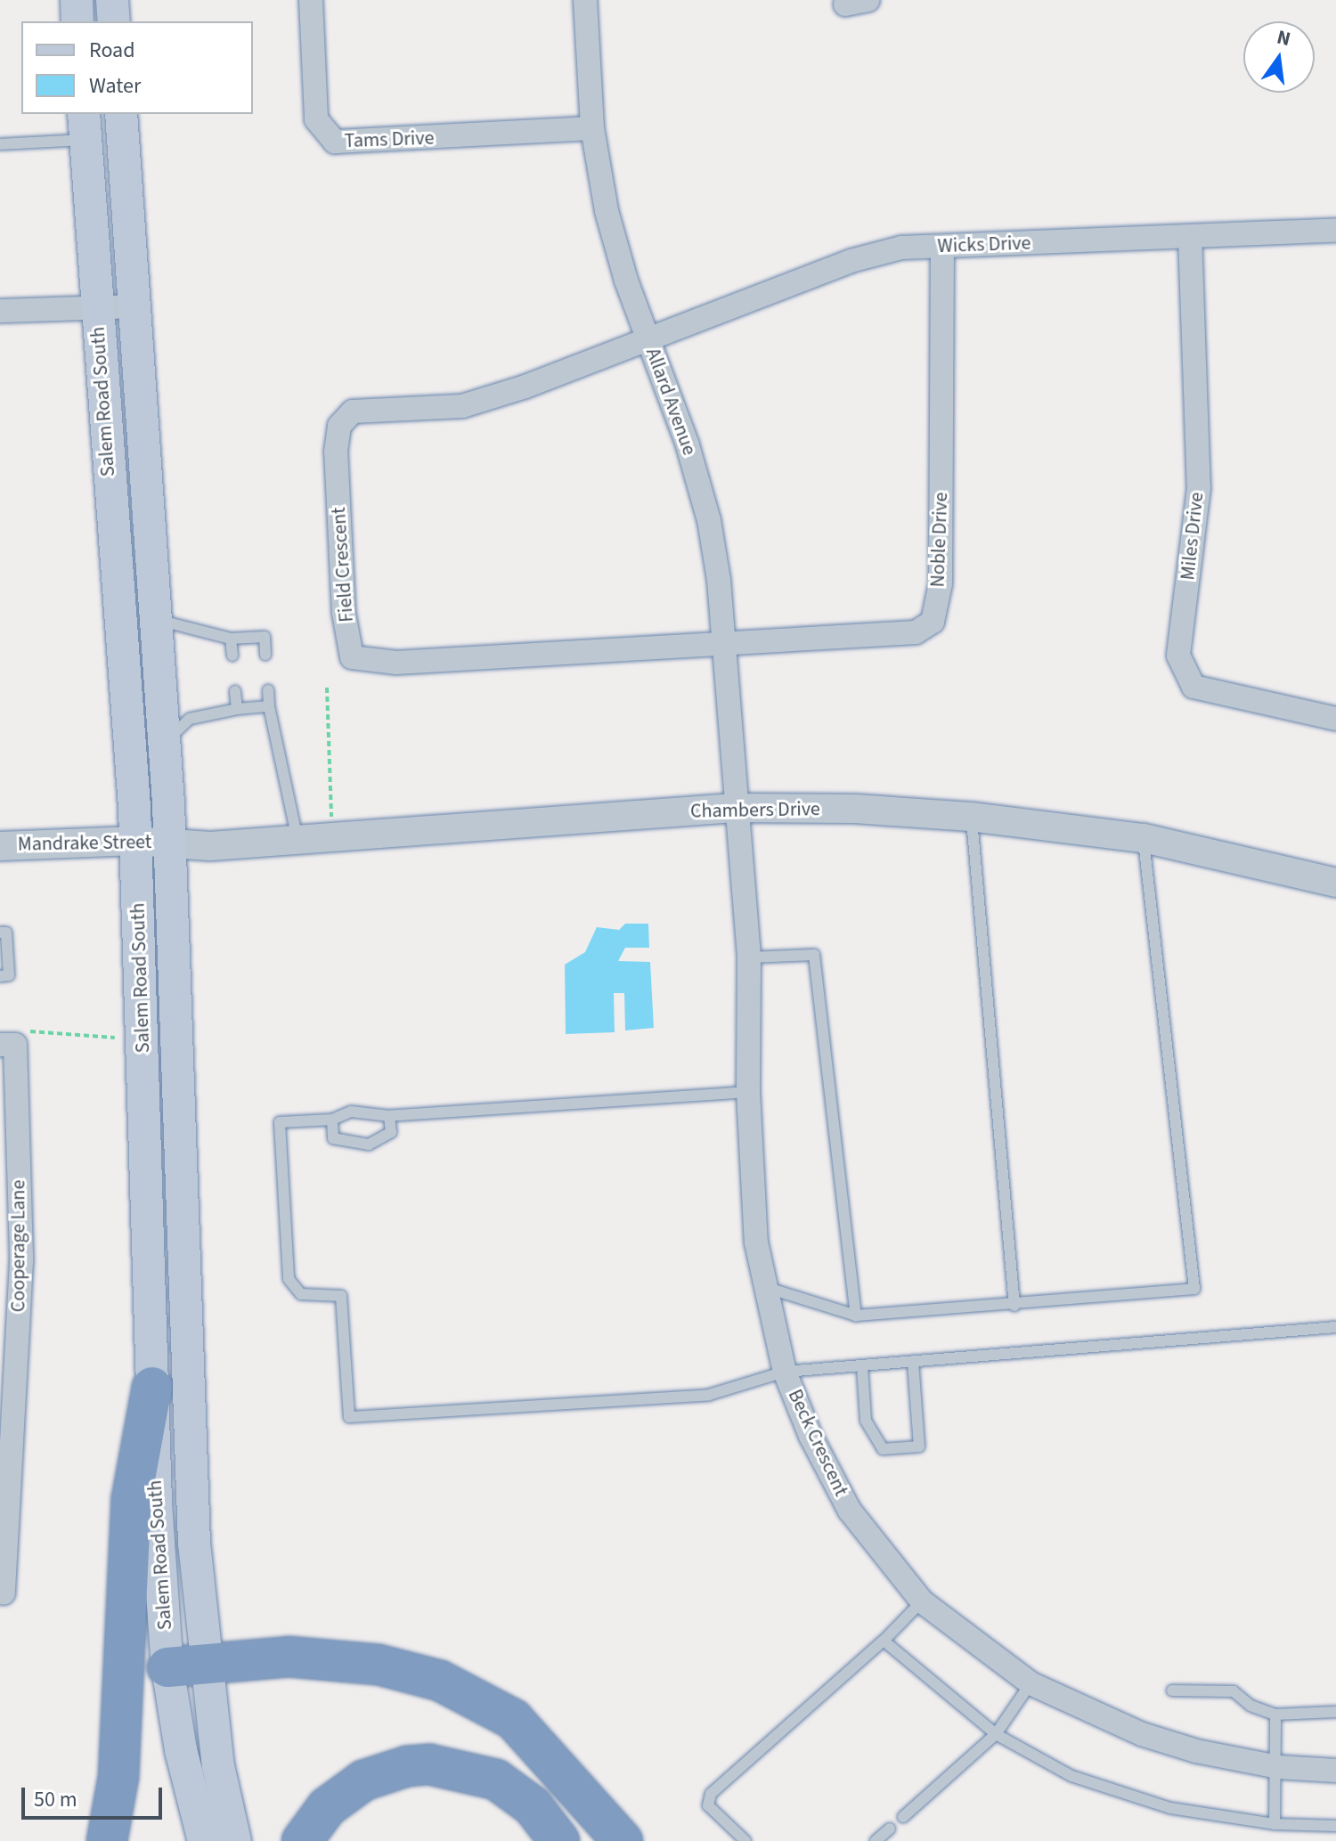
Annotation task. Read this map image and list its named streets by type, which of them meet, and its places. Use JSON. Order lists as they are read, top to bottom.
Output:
{
  "streets": {
    "main road": ["Salem Road South"],
    "street": [
      "Tams Drive",
      "Wicks Drive",
      "Allard Avenue",
      "Miles Drive",
      "Noble Drive",
      "Field Crescent",
      "Chambers Drive",
      "Mandrake Street",
      "Cooperage Lane",
      "Beck Crescent"
    ]
  },
  "crossings": [
    ["Tams Drive", "Allard Avenue"],
    ["Wicks Drive", "Allard Avenue"],
    ["Wicks Drive", "Miles Drive"],
    ["Wicks Drive", "Noble Drive"],
    ["Wicks Drive", "Field Crescent"],
    ["Salem Road South", "Chambers Drive"],
    ["Salem Road South", "Mandrake Street"],
    ["Allard Avenue", "Noble Drive"],
    ["Allard Avenue", "Field Crescent"],
    ["Allard Avenue", "Chambers Drive"],
    ["Allard Avenue", "Beck Crescent"],
    ["Noble Drive", "Field Crescent"],
    ["Chambers Drive", "Mandrake Street"],
    ["Chambers Drive", "Beck Crescent"]
  ],
  "legend": ["Road", "Water"],
  "scale_bar": "50 m",
  "north": "top"
}
